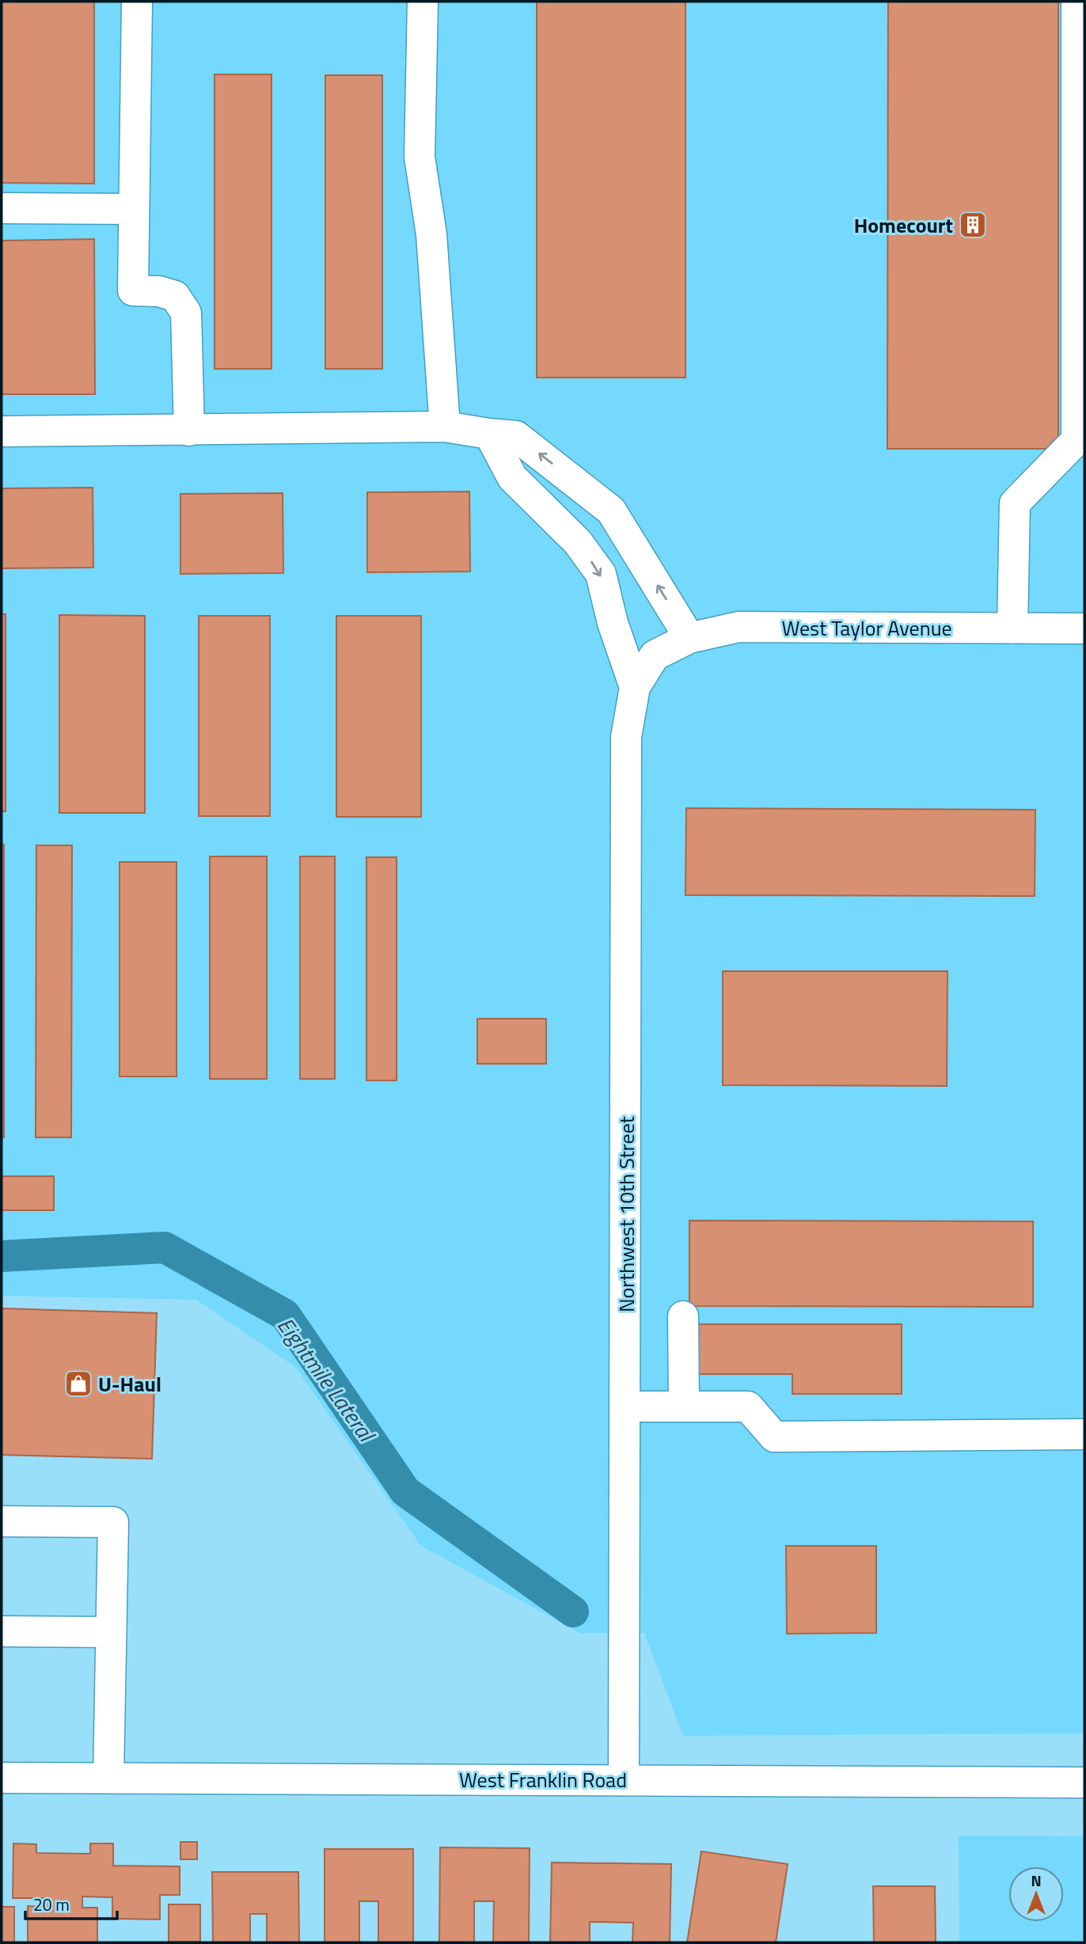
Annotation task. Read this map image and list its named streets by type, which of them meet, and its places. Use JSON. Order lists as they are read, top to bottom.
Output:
{
  "streets": {
    "street": ["West Taylor Avenue", "Northwest 10th Street", "West Franklin Road"]
  },
  "crossings": [
    ["West Taylor Avenue", "Northwest 10th Street"],
    ["Northwest 10th Street", "West Franklin Road"]
  ],
  "water": ["Eightmile Lateral"],
  "places": {
    "building": ["Homecourt"],
    "shop": ["U-Haul"]
  },
  "scale_bar": "20 m",
  "north": "top"
}
